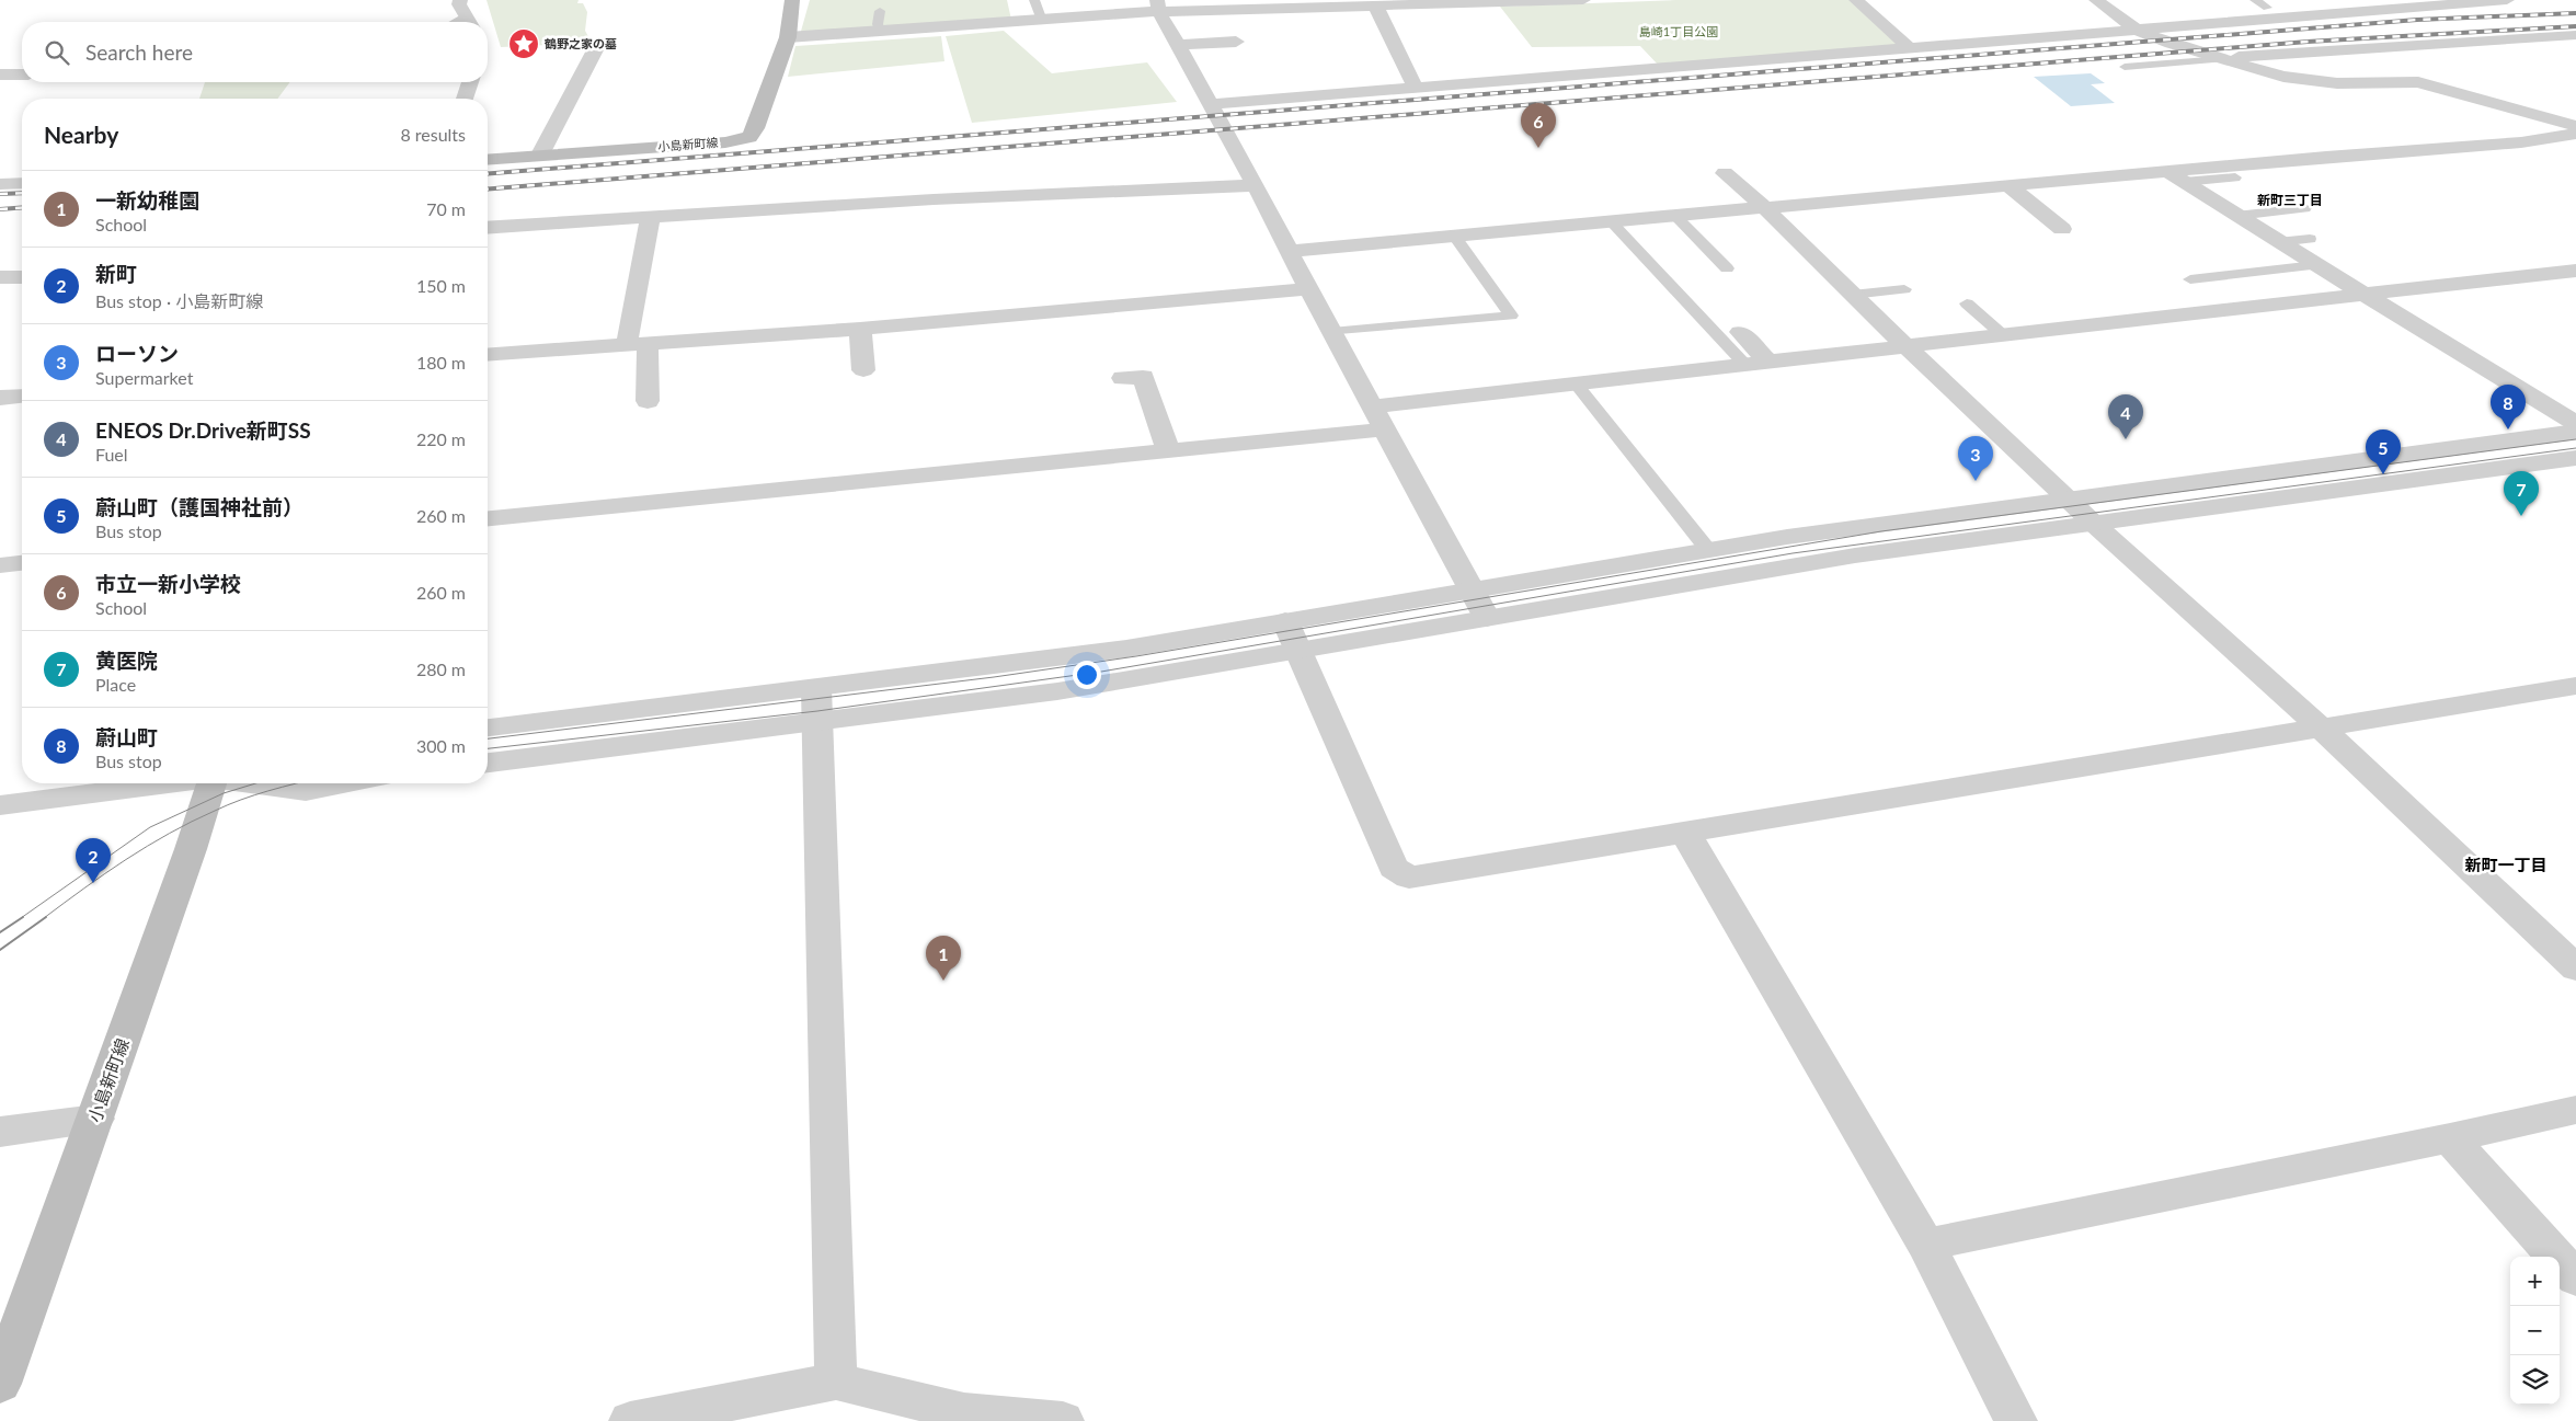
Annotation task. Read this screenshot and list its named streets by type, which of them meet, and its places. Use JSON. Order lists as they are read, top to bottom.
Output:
{
  "streets": {
    "main road": ["小島新町線"]
  },
  "districts": ["新町三丁目", "新町一丁目"],
  "parks": ["島崎1丁目公園"],
  "places": {
    "place": ["鶴野之家の墓"]
  },
  "page": {
    "search": "Search here",
    "heading": ["Nearby", "8 results"],
    "pins": [
      "6",
      "8",
      "4",
      "5",
      "3",
      "7",
      "2",
      "1"
    ],
    "list": [
      {
        "mark": "1",
        "name": "一新幼稚園",
        "note": "School",
        "value": "70 m"
      },
      {
        "mark": "2",
        "name": "新町",
        "note": "Bus stop · 小島新町線",
        "value": "150 m"
      },
      {
        "mark": "3",
        "name": "ローソン",
        "note": "Supermarket",
        "value": "180 m"
      },
      {
        "mark": "4",
        "name": "ENEOS Dr.Drive新町SS",
        "note": "Fuel",
        "value": "220 m"
      },
      {
        "mark": "5",
        "name": "蔚山町（護国神社前）",
        "note": "Bus stop",
        "value": "260 m"
      },
      {
        "mark": "6",
        "name": "市立一新小学校",
        "note": "School",
        "value": "260 m"
      },
      {
        "mark": "7",
        "name": "黄医院",
        "note": "Place",
        "value": "280 m"
      },
      {
        "mark": "8",
        "name": "蔚山町",
        "note": "Bus stop",
        "value": "300 m"
      }
    ],
    "map_buttons": ["+", "−"]
  }
}
